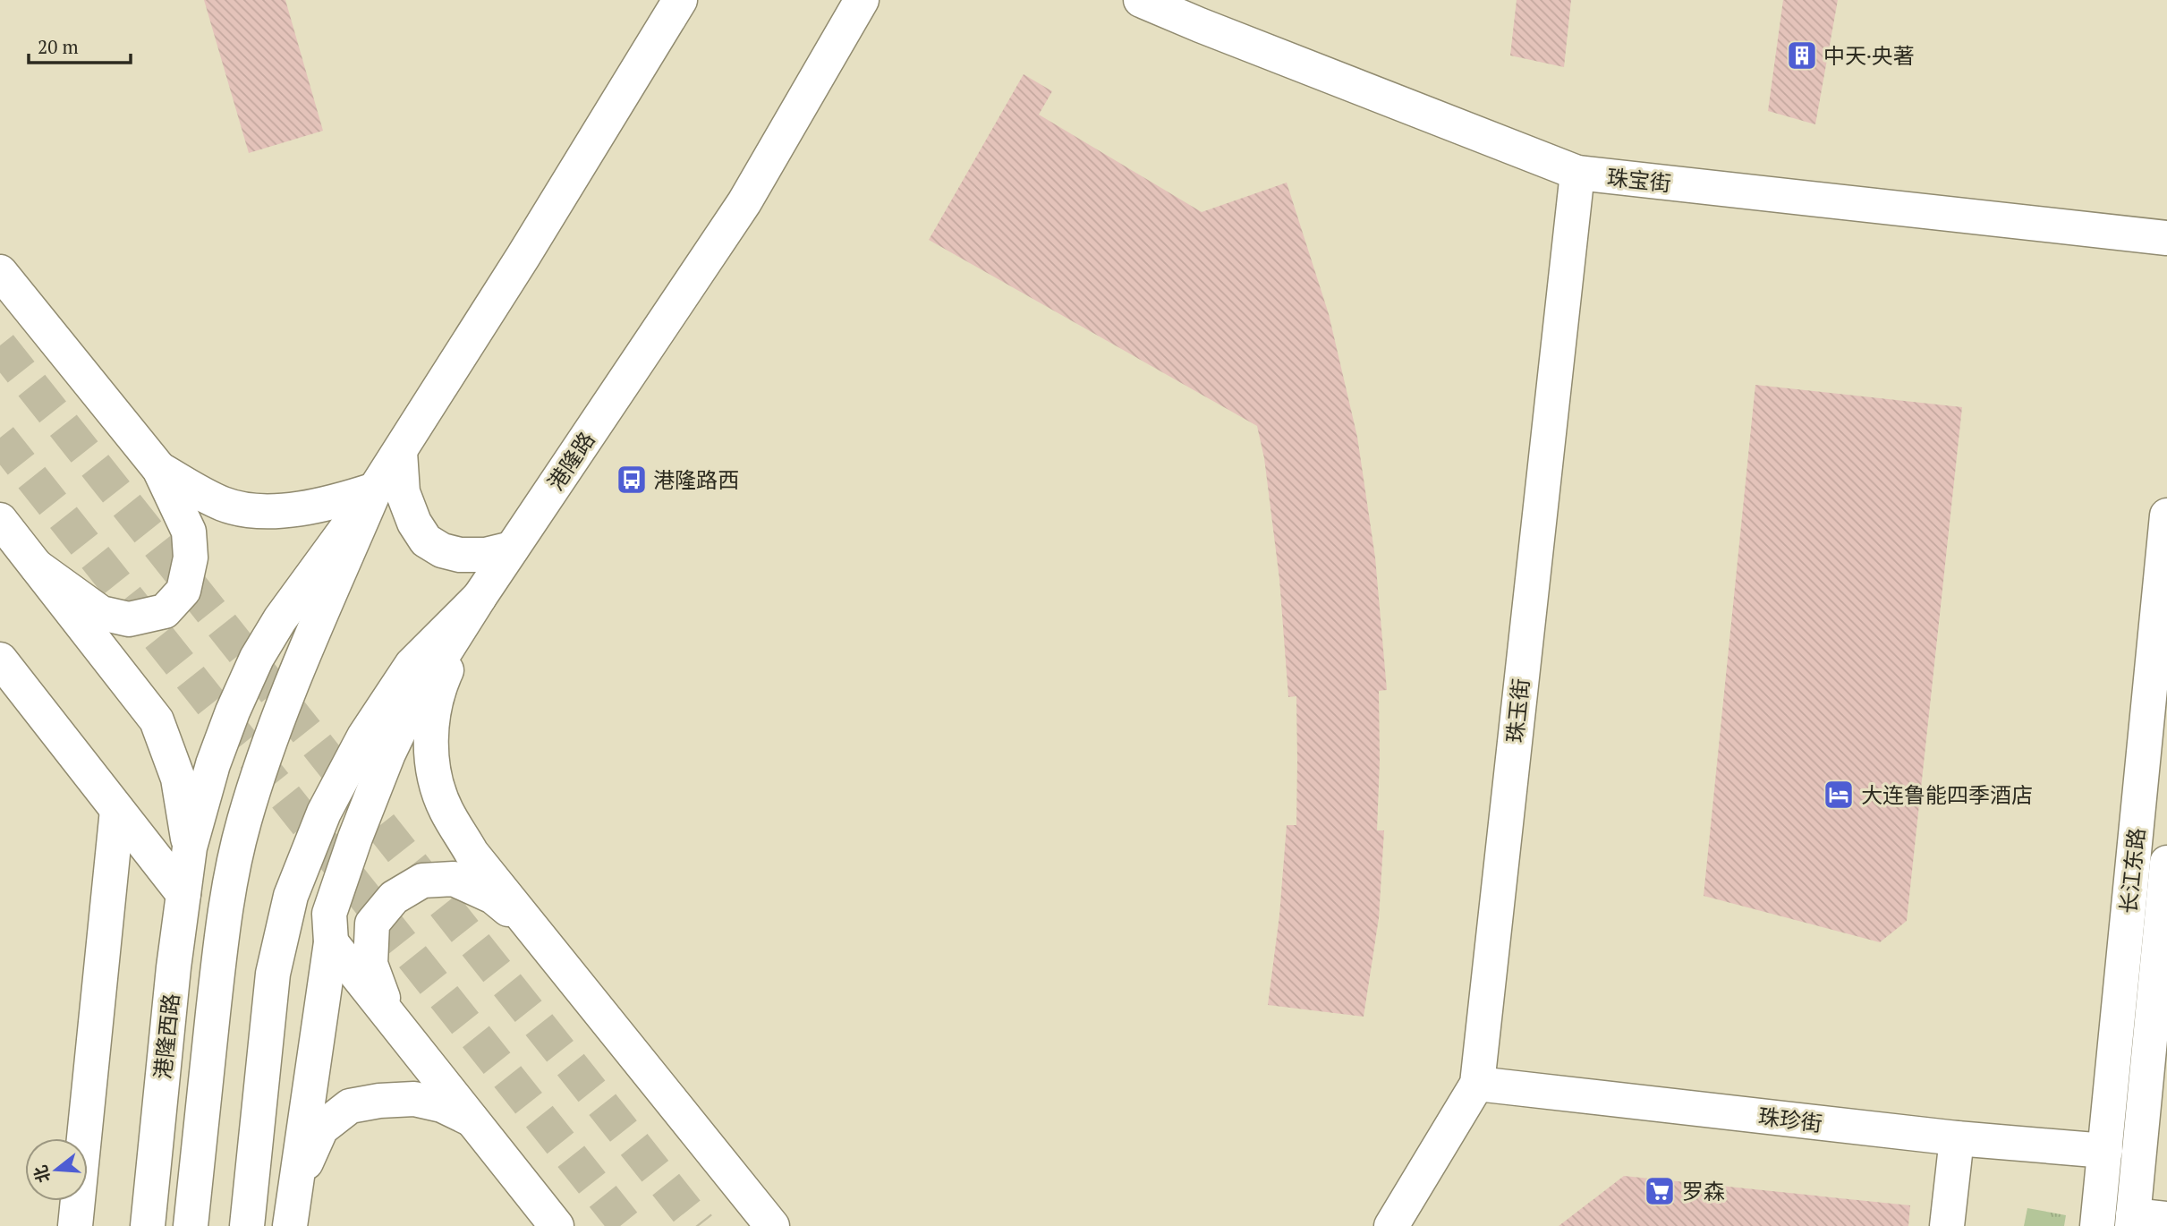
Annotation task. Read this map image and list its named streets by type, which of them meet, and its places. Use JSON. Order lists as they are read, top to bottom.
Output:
{
  "streets": {
    "main road": [
      "珠宝街",
      "港隆路",
      "珠玉街",
      "长江东路",
      "港隆西路",
      "珠珍街"
    ]
  },
  "crossings": [
    ["珠宝街", "珠玉街"],
    ["珠玉街", "珠珍街"],
    ["长江东路", "珠珍街"]
  ],
  "places": {
    "building": ["中天·央著"],
    "bus stop": ["港隆路西"],
    "hotel": ["大连鲁能四季酒店"],
    "supermarket": ["罗森"]
  },
  "scale_bar": "20 m",
  "north": "left"
}
